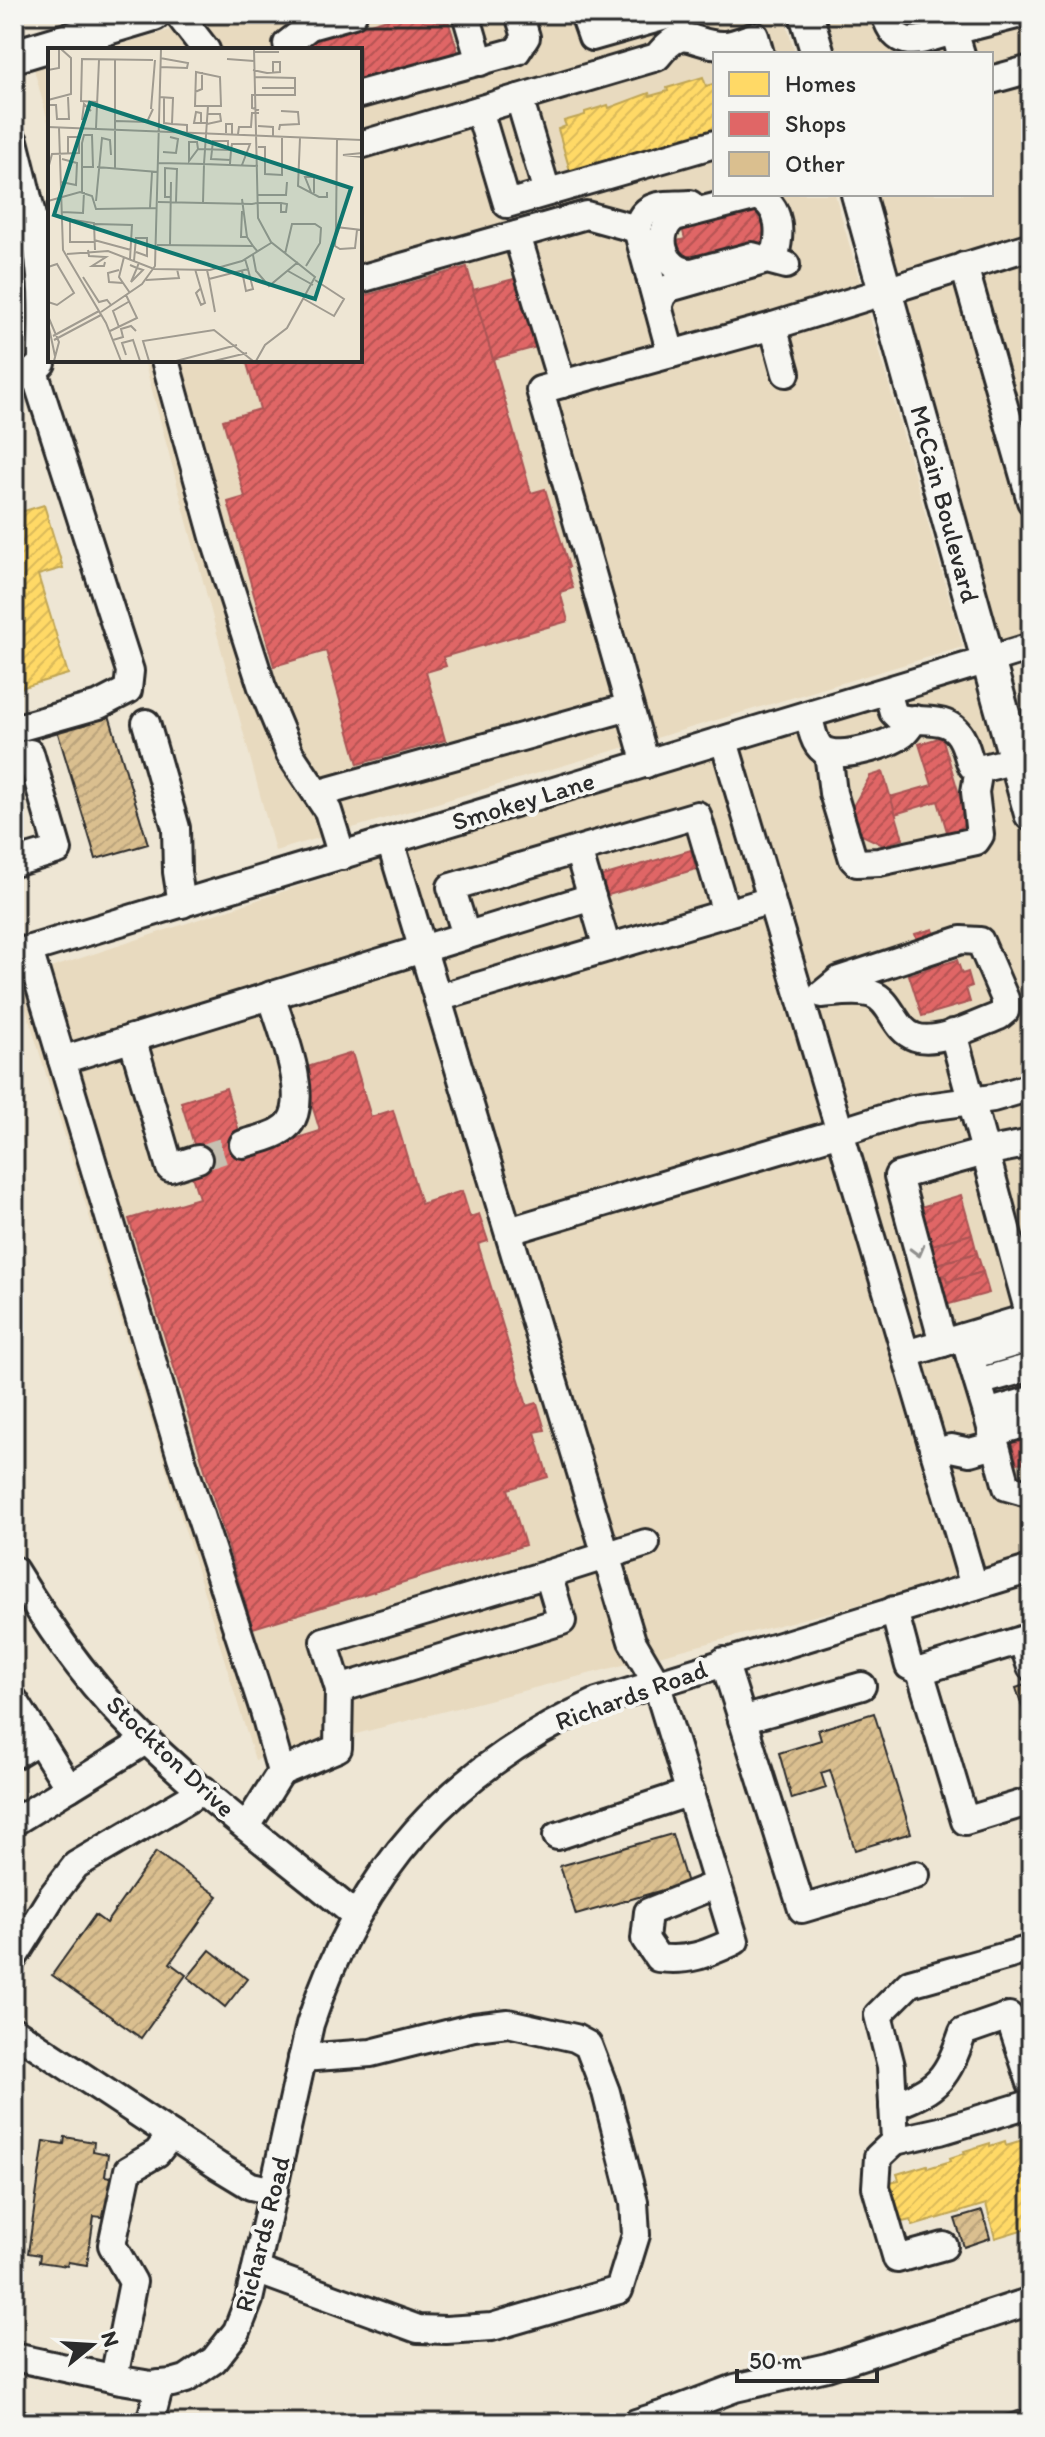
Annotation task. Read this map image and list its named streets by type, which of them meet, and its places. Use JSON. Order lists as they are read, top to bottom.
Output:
{
  "streets": {
    "main road": ["McCain Boulevard"],
    "street": ["Smokey Lane", "Richards Road", "Stockton Drive"]
  },
  "crossings": [
    ["McCain Boulevard", "Smokey Lane"],
    ["Richards Road", "Stockton Drive"]
  ],
  "legend": ["Homes", "Shops", "Other"],
  "scale_bar": "50 m",
  "north": "right"
}
